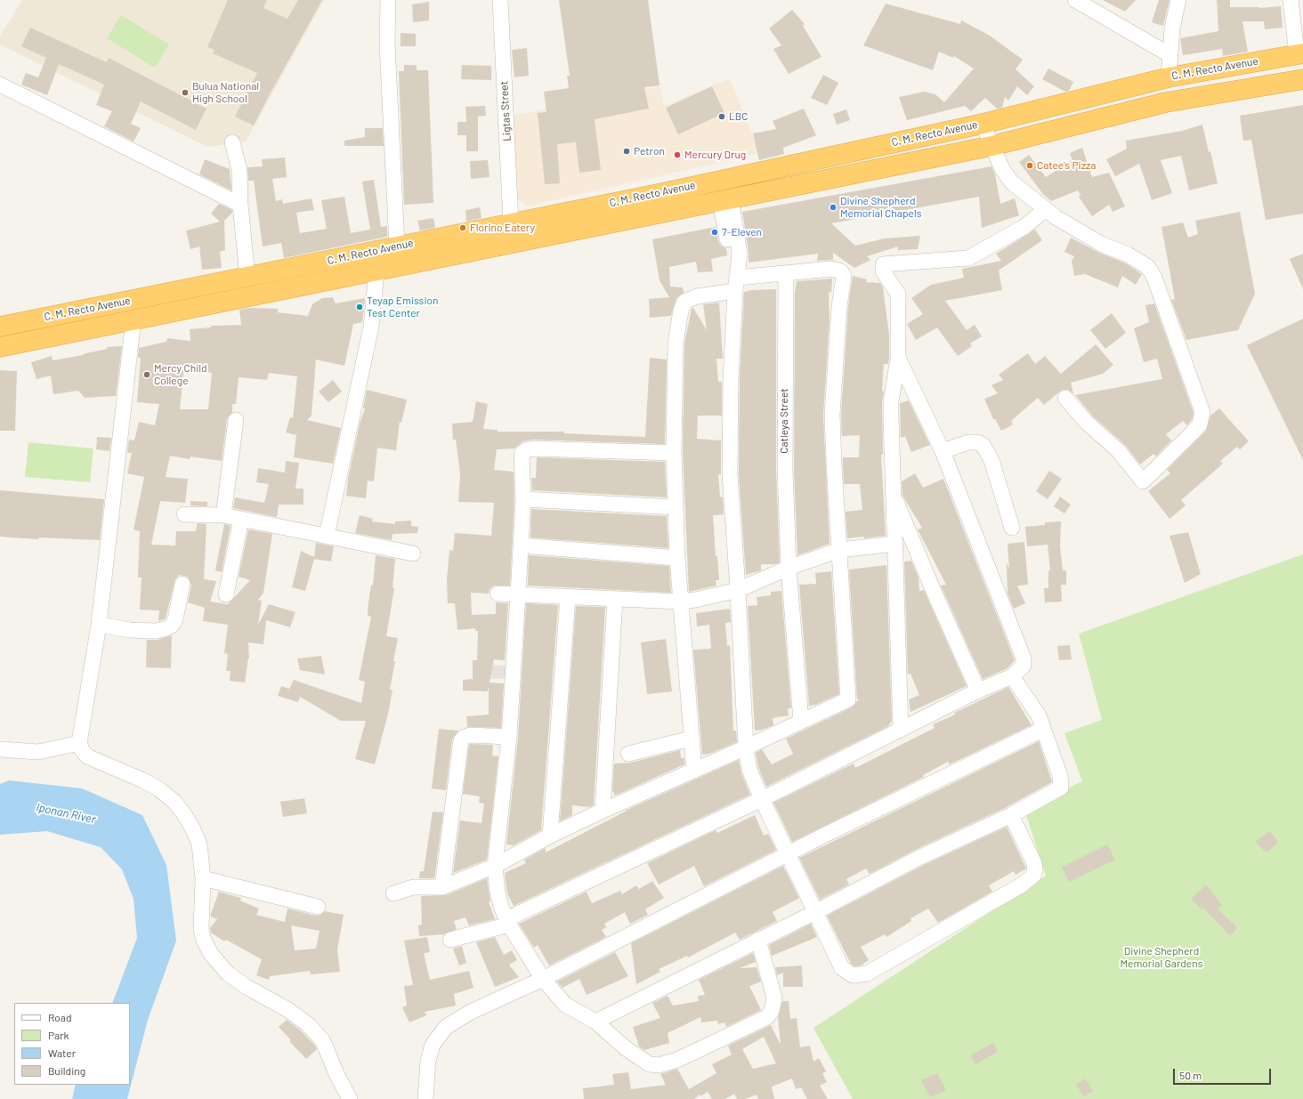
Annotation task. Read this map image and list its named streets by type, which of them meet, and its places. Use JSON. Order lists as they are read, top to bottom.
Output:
{
  "streets": {
    "highway": ["C. M. Recto Avenue"],
    "street": ["Ligtas Street", "Catleya Street"]
  },
  "crossings": [
    ["C. M. Recto Avenue", "Ligtas Street"]
  ],
  "water": ["Iponan River"],
  "parks": ["Divine Shepherd Memorial Gardens"],
  "places": [
    "Bulua National High School",
    "LBC",
    "Petron",
    "Mercury Drug",
    "Catee's Pizza",
    "Divine Shepherd Memorial Chapels",
    "Florino Eatery",
    "7-Eleven",
    "Teyap Emission Test Center",
    "Mercy Child College"
  ],
  "legend": [
    "Road",
    "Park",
    "Water",
    "Building"
  ],
  "scale_bar": "50 m"
}
